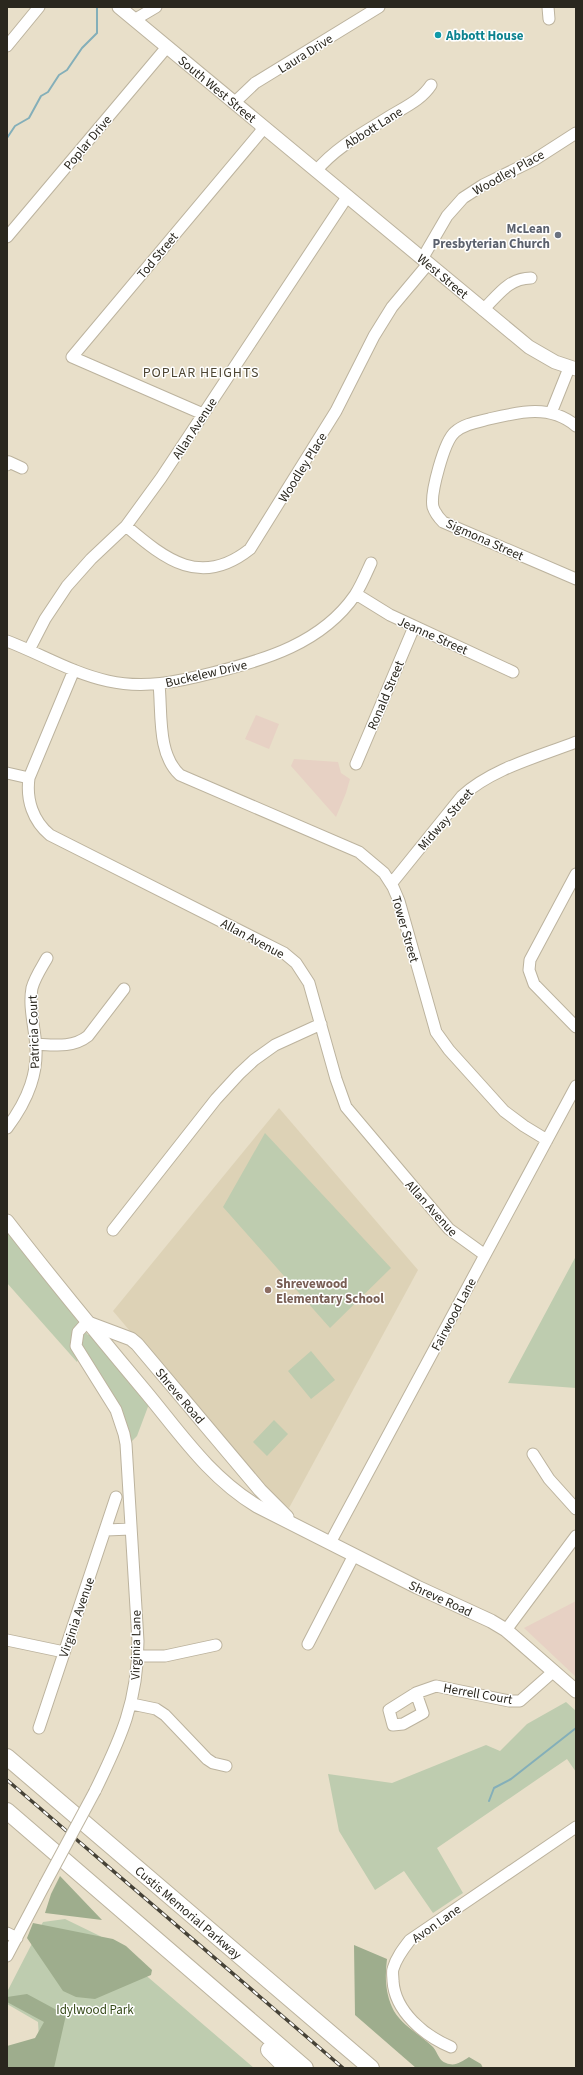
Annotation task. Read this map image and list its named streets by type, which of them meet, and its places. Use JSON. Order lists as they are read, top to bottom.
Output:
{
  "streets": {
    "highway": ["Custis Memorial Parkway"],
    "main road": ["South West Street", "West Street", "Shreve Road"],
    "street": [
      "Laura Drive",
      "Abbott Lane",
      "Poplar Drive",
      "Woodley Place",
      "Tod Street",
      "Allan Avenue",
      "Sigmona Street",
      "Jeanne Street",
      "Buckelew Drive",
      "Ronald Street",
      "Midway Street",
      "Tower Street",
      "Patricia Court",
      "Fairwood Lane",
      "Virginia Avenue",
      "Virginia Lane",
      "Herrell Court",
      "Avon Lane"
    ]
  },
  "crossings": [
    ["Laura Drive", "South West Street"],
    ["South West Street", "Abbott Lane"],
    ["South West Street", "Poplar Drive"],
    ["South West Street", "Tod Street"],
    ["South West Street", "West Street"],
    ["Abbott Lane", "West Street"],
    ["Woodley Place", "West Street"],
    ["Woodley Place", "Allan Avenue"],
    ["Tod Street", "Allan Avenue"],
    ["West Street", "Allan Avenue"],
    ["Allan Avenue", "Buckelew Drive"],
    ["Allan Avenue", "Fairwood Lane"],
    ["Jeanne Street", "Buckelew Drive"],
    ["Jeanne Street", "Ronald Street"],
    ["Buckelew Drive", "Tower Street"],
    ["Midway Street", "Tower Street"],
    ["Tower Street", "Fairwood Lane"],
    ["Fairwood Lane", "Shreve Road"],
    ["Shreve Road", "Virginia Lane"],
    ["Shreve Road", "Herrell Court"]
  ],
  "districts": ["POPLAR HEIGHTS"],
  "parks": ["Idylwood Park"],
  "places": ["Abbott House", "McLean Presbyterian Church", "Shrevewood Elementary School"]
}
